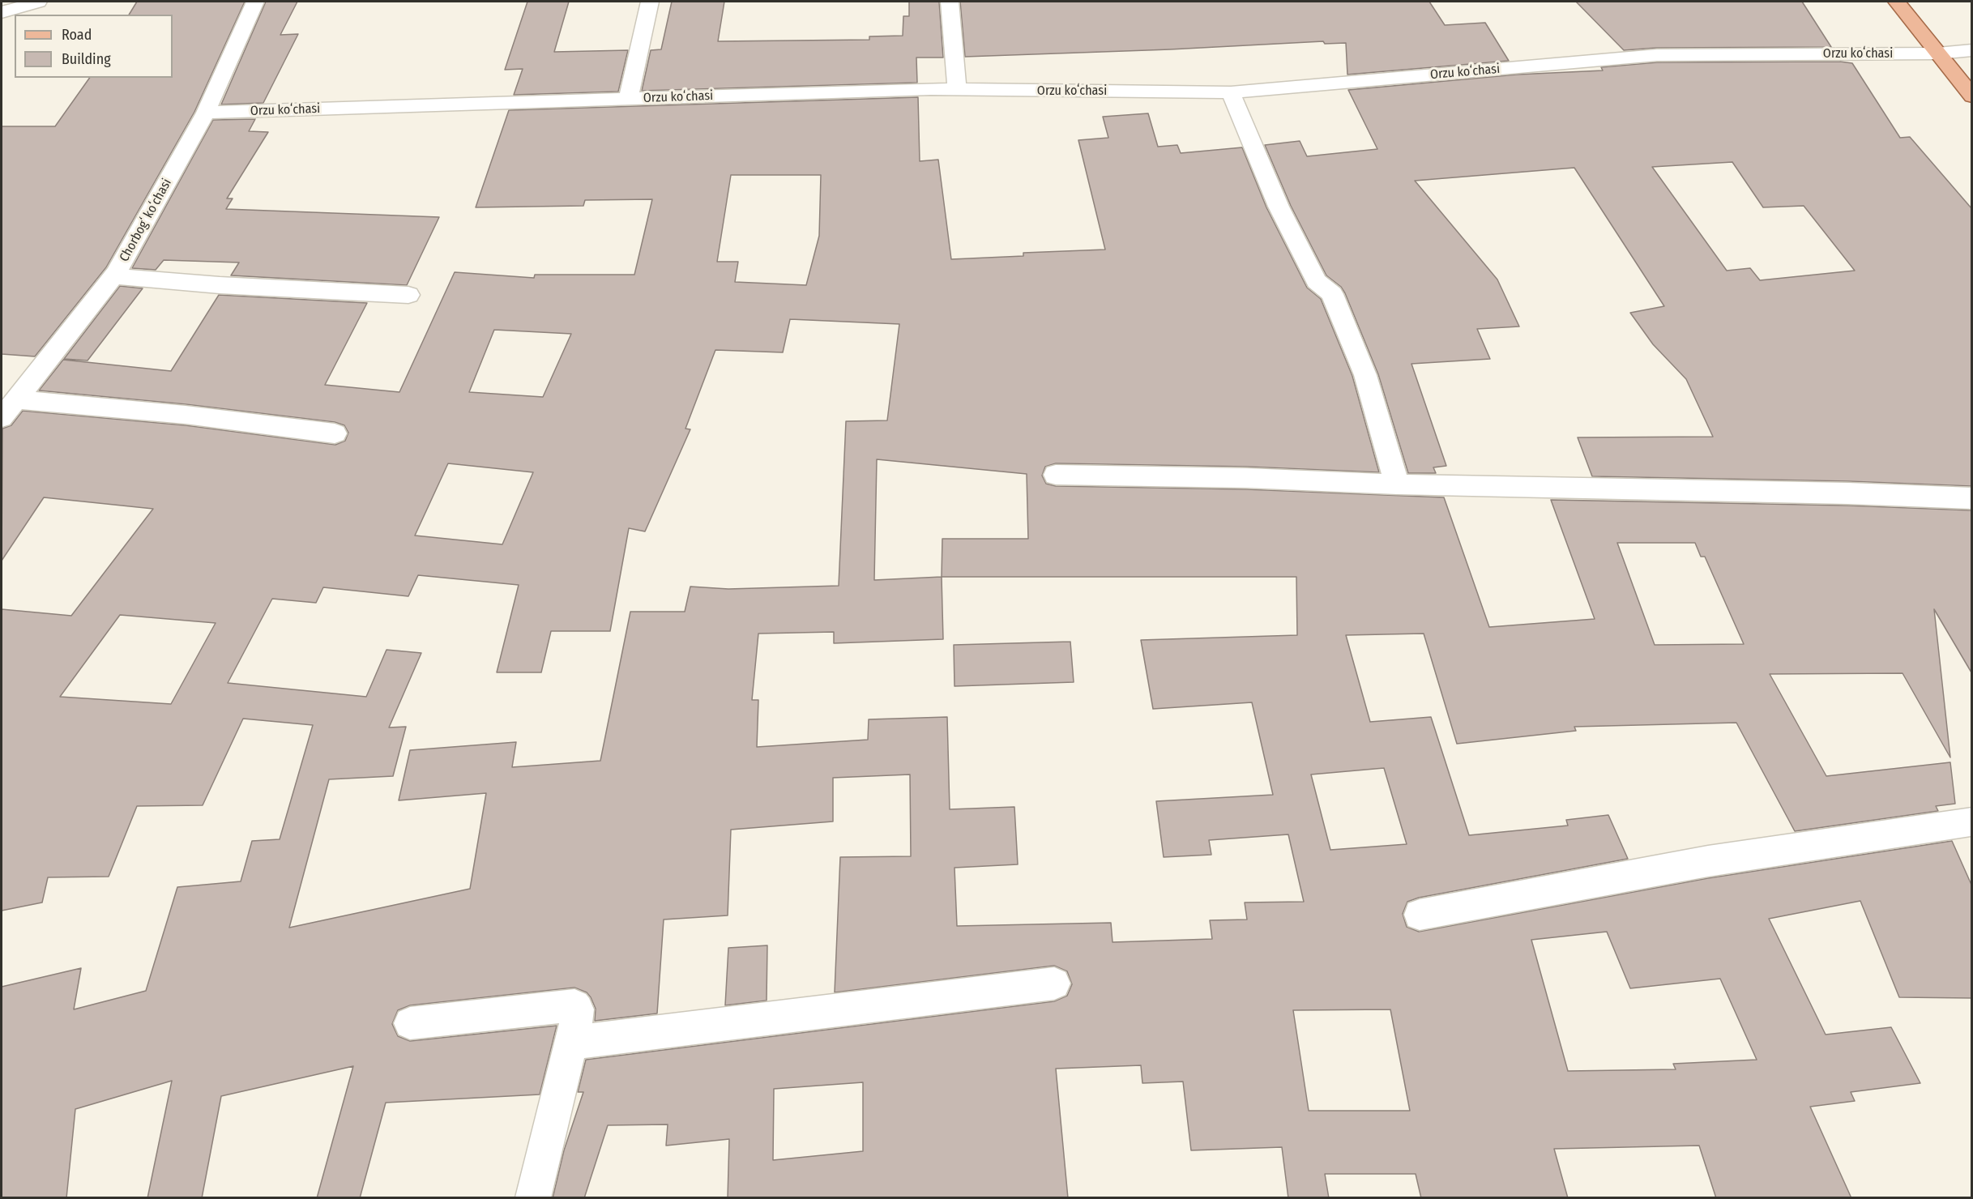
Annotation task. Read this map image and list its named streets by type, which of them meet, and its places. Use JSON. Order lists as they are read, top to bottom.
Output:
{
  "streets": {
    "street": ["Orzu koʻchasi", "Chorbogʻ koʻchasi"]
  },
  "crossings": [
    ["Orzu koʻchasi", "Chorbogʻ koʻchasi"]
  ],
  "legend": ["Road", "Building"]
}
